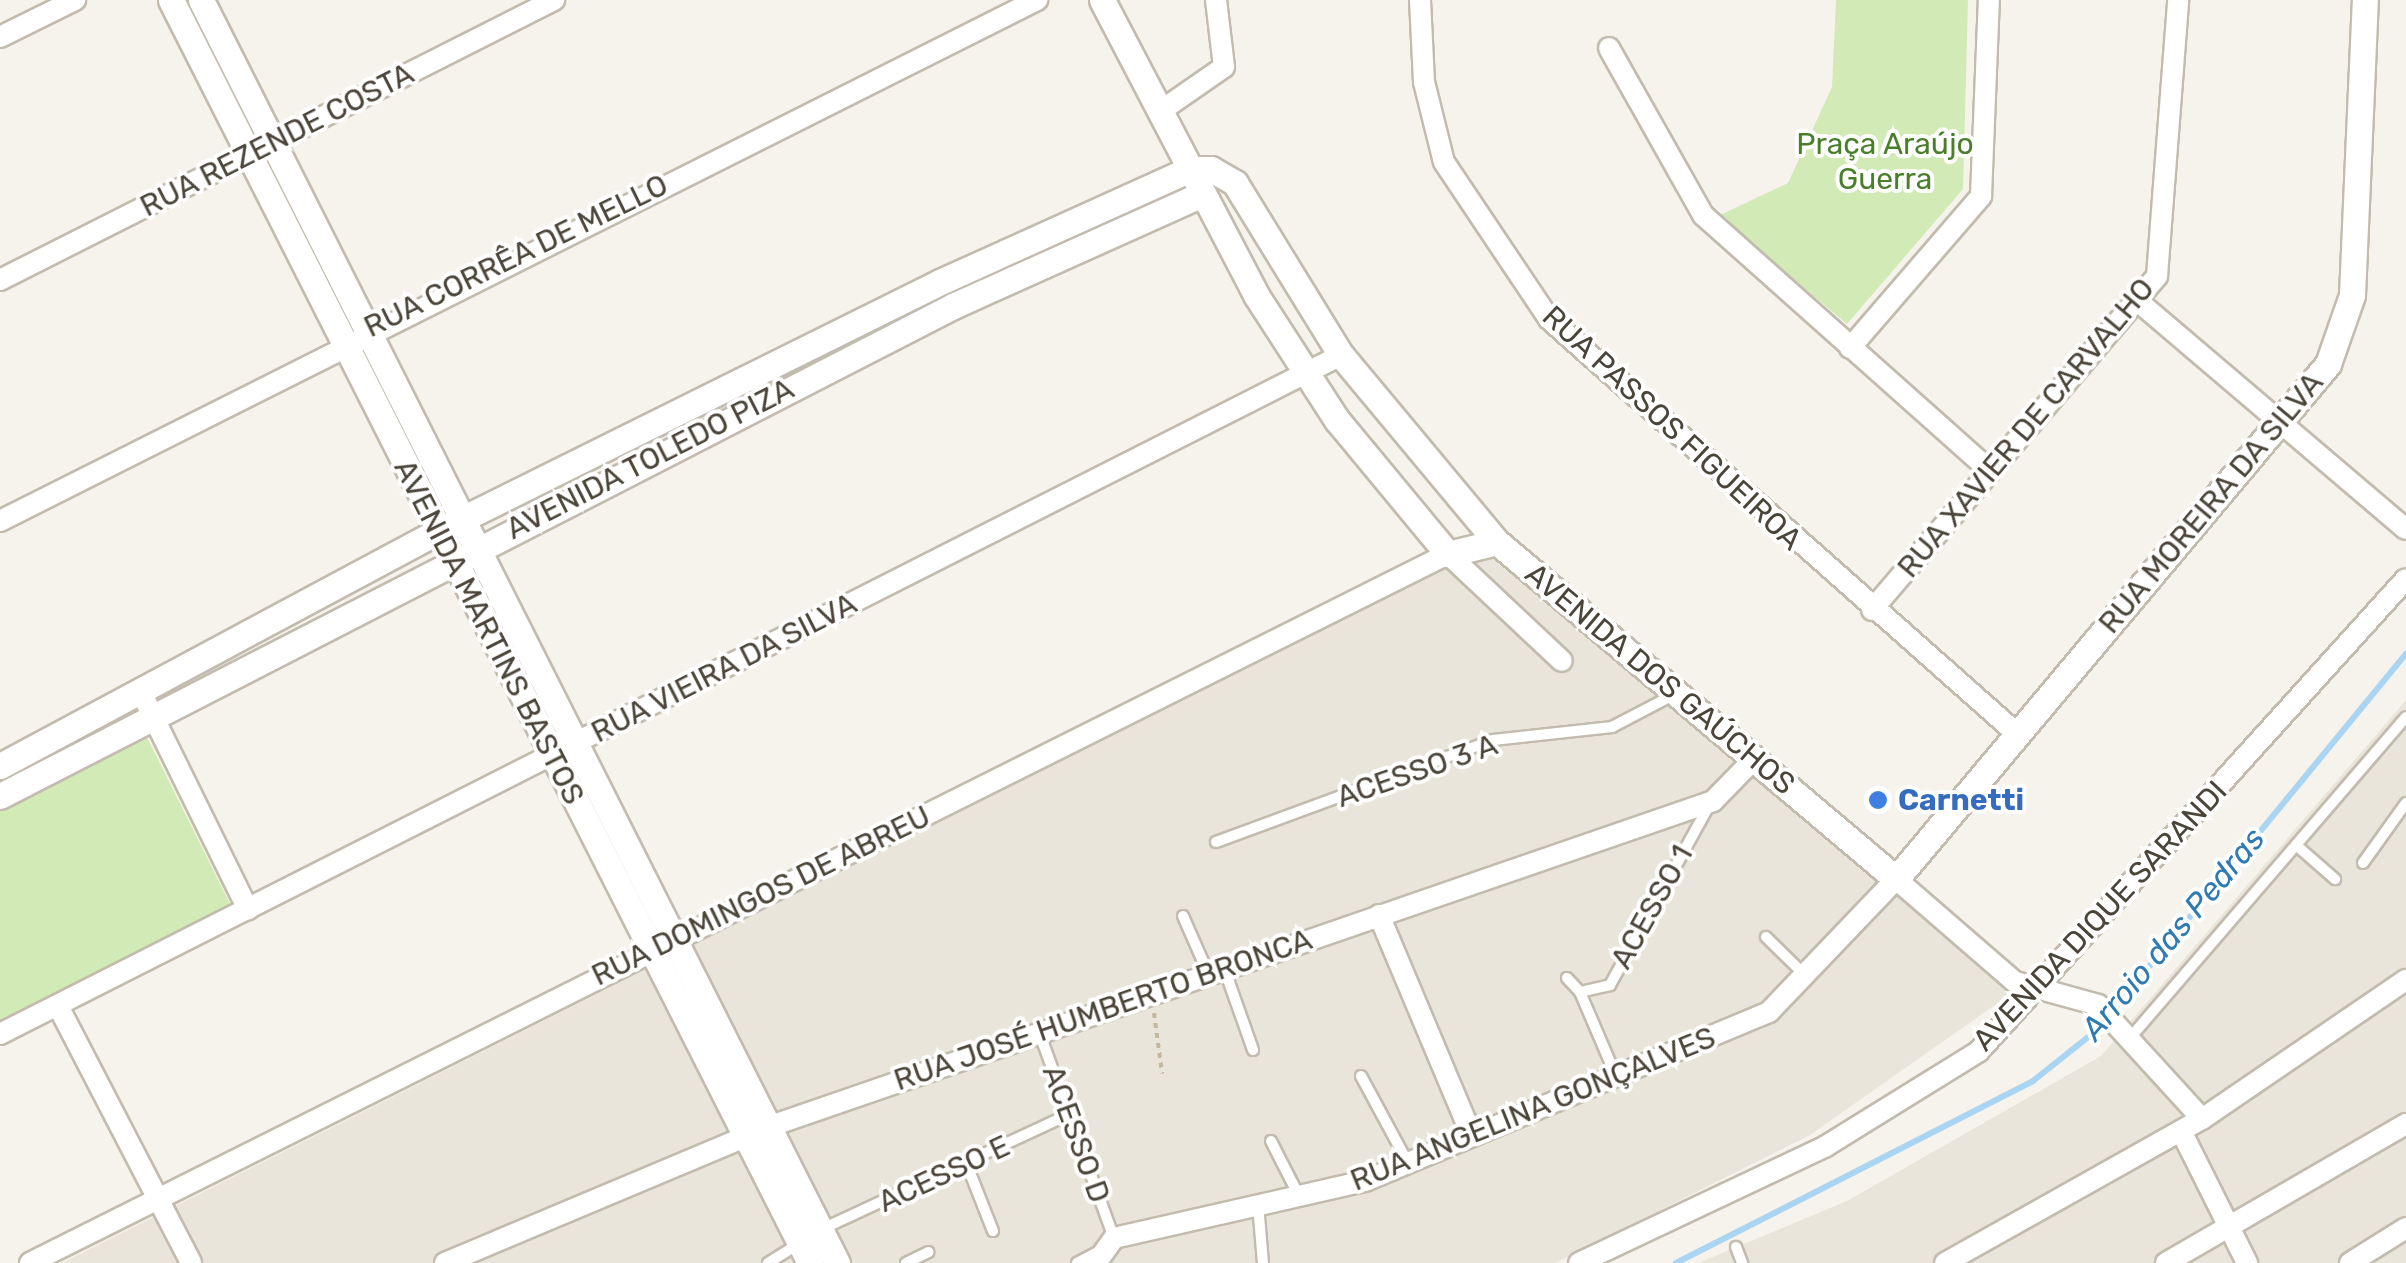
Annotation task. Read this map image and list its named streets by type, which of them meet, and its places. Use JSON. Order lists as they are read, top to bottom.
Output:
{
  "streets": {
    "street": [
      "RUA REZENDE COSTA",
      "RUA CORRÊA DE MELLO",
      "RUA PASSOS FIGUEIROA",
      "RUA XAVIER DE CARVALHO",
      "AVENIDA TOLEDO PIZA",
      "RUA MOREIRA DA SILVA",
      "AVENIDA MARTINS BASTOS",
      "RUA VIEIRA DA SILVA",
      "AVENIDA DOS GAÚCHOS",
      "RUA DOMINGOS DE ABREU",
      "AVENIDA DIQUE SARANDI",
      "RUA JOSÉ HUMBERTO BRONCA",
      "RUA ANGELINA GONÇALVES"
    ],
    "lane": [
      "ACESSO 3 A",
      "ACESSO 1",
      "ACESSO D",
      "ACESSO E"
    ]
  },
  "crossings": [
    ["RUA REZENDE COSTA", "AVENIDA MARTINS BASTOS"],
    ["RUA CORRÊA DE MELLO", "AVENIDA MARTINS BASTOS"],
    ["RUA PASSOS FIGUEIROA", "RUA XAVIER DE CARVALHO"],
    ["RUA PASSOS FIGUEIROA", "RUA MOREIRA DA SILVA"],
    ["AVENIDA TOLEDO PIZA", "AVENIDA MARTINS BASTOS"],
    ["AVENIDA TOLEDO PIZA", "AVENIDA DOS GAÚCHOS"],
    ["RUA MOREIRA DA SILVA", "AVENIDA DOS GAÚCHOS"],
    ["RUA MOREIRA DA SILVA", "RUA ANGELINA GONÇALVES"],
    ["AVENIDA MARTINS BASTOS", "RUA VIEIRA DA SILVA"],
    ["AVENIDA MARTINS BASTOS", "RUA DOMINGOS DE ABREU"],
    ["AVENIDA MARTINS BASTOS", "RUA JOSÉ HUMBERTO BRONCA"],
    ["AVENIDA MARTINS BASTOS", "ACESSO E"],
    ["RUA VIEIRA DA SILVA", "AVENIDA DOS GAÚCHOS"],
    ["AVENIDA DOS GAÚCHOS", "ACESSO 3 A"],
    ["AVENIDA DOS GAÚCHOS", "RUA DOMINGOS DE ABREU"],
    ["AVENIDA DOS GAÚCHOS", "AVENIDA DIQUE SARANDI"],
    ["AVENIDA DOS GAÚCHOS", "RUA JOSÉ HUMBERTO BRONCA"],
    ["AVENIDA DOS GAÚCHOS", "RUA ANGELINA GONÇALVES"],
    ["ACESSO 1", "RUA JOSÉ HUMBERTO BRONCA"],
    ["ACESSO 1", "RUA ANGELINA GONÇALVES"],
    ["RUA JOSÉ HUMBERTO BRONCA", "ACESSO D"],
    ["RUA ANGELINA GONÇALVES", "ACESSO D"],
    ["ACESSO D", "ACESSO E"]
  ],
  "water": ["Arroio das Pedras"],
  "parks": ["Praça Araújo Guerra"],
  "places": ["Carnetti"]
}
